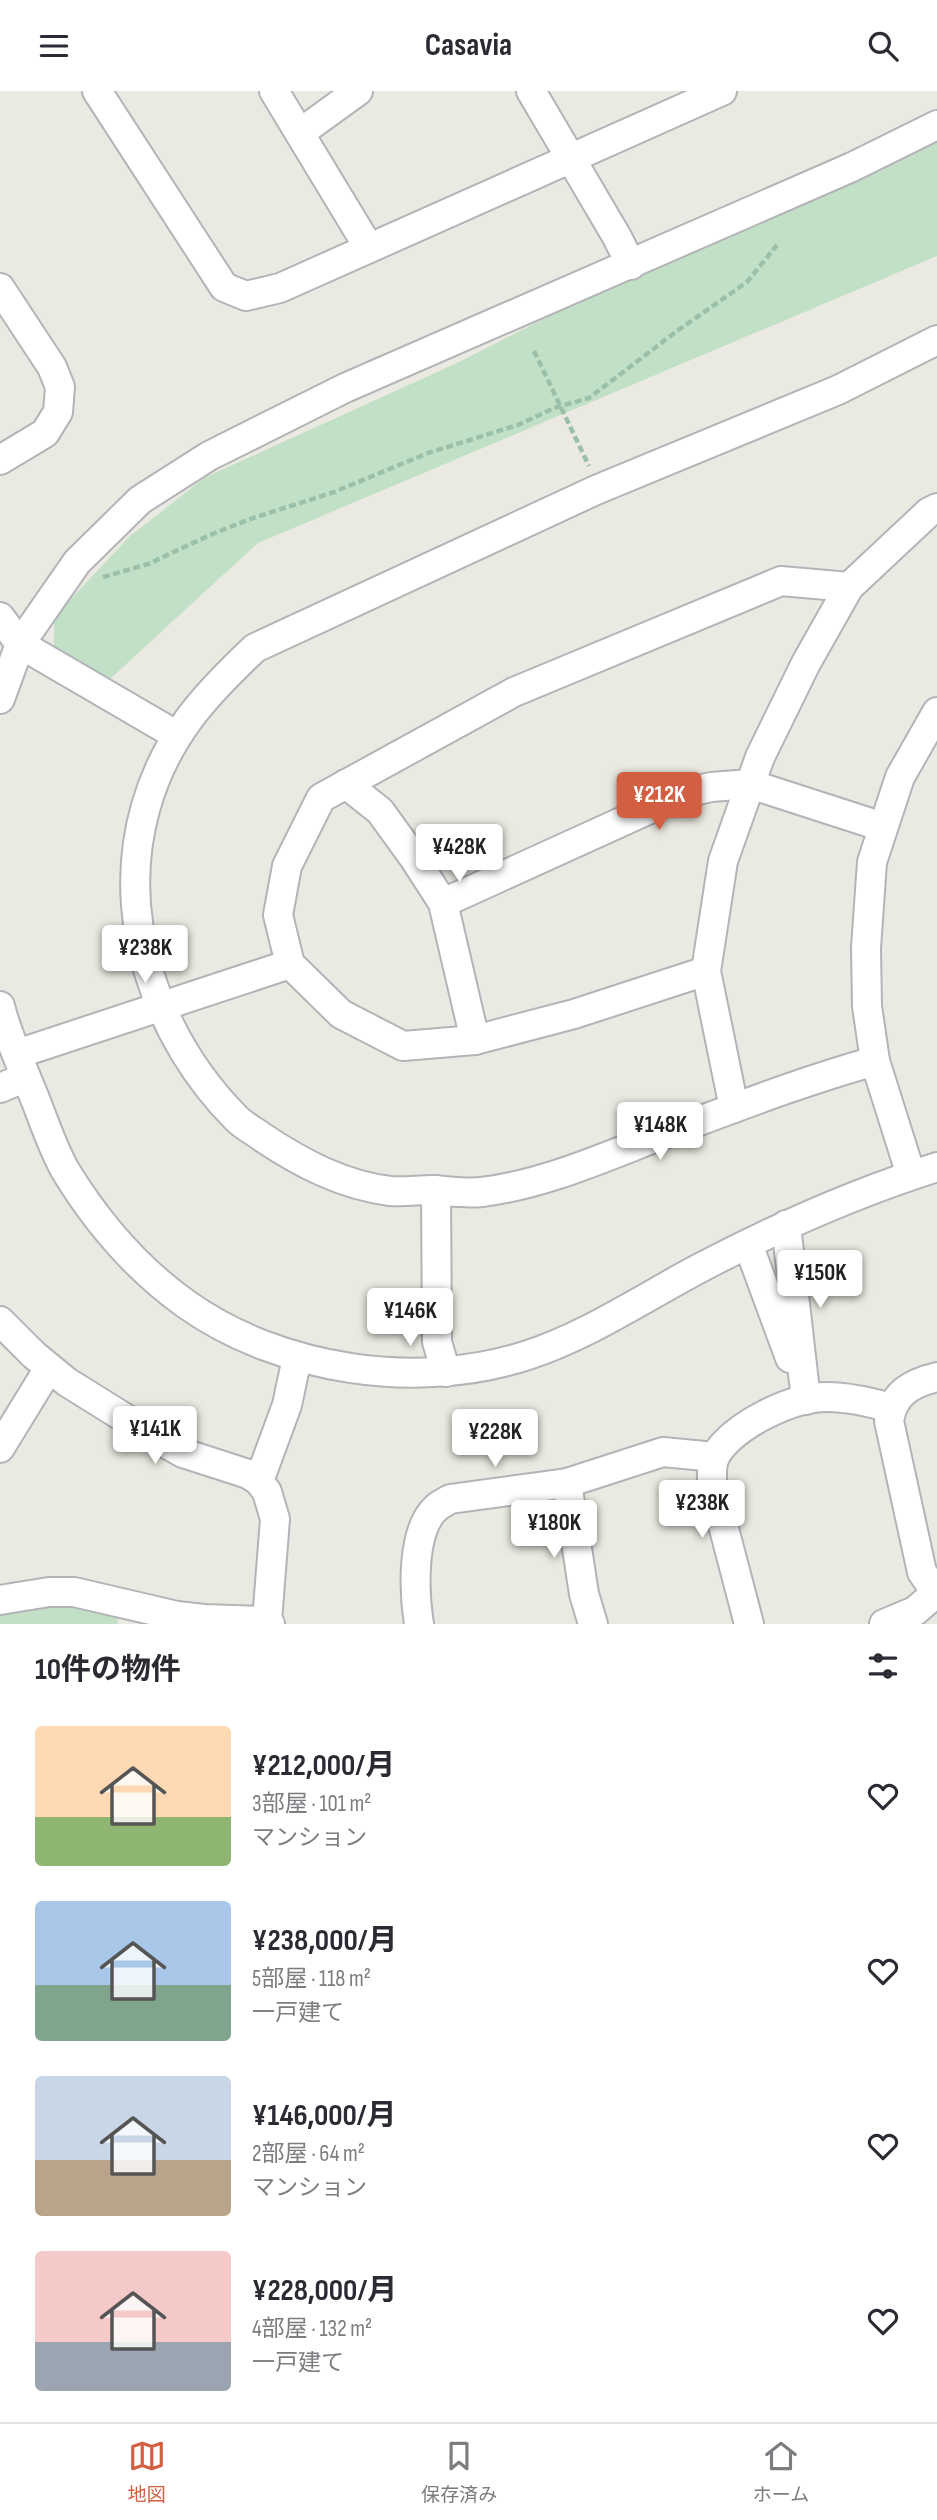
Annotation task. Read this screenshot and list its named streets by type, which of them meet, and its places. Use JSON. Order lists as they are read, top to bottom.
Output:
{
  "page": {
    "header": "Casavia",
    "price": [
      "¥212K",
      "¥428K",
      "¥238K",
      "¥148K",
      "¥150K",
      "¥146K",
      "¥141K",
      "¥228K",
      "¥238K",
      "¥180K"
    ],
    "heading": "10件の物件",
    "list": [
      {
        "name": "¥212,000/月",
        "note": "3部屋 · 101 m² · マンション"
      },
      {
        "name": "¥238,000/月",
        "note": "5部屋 · 118 m² · 一戸建て"
      },
      {
        "name": "¥146,000/月",
        "note": "2部屋 · 64 m² · マンション"
      },
      {
        "name": "¥228,000/月",
        "note": "4部屋 · 132 m² · 一戸建て"
      }
    ],
    "tabs": ["地図", "保存済み", "ホーム"]
  }
}
